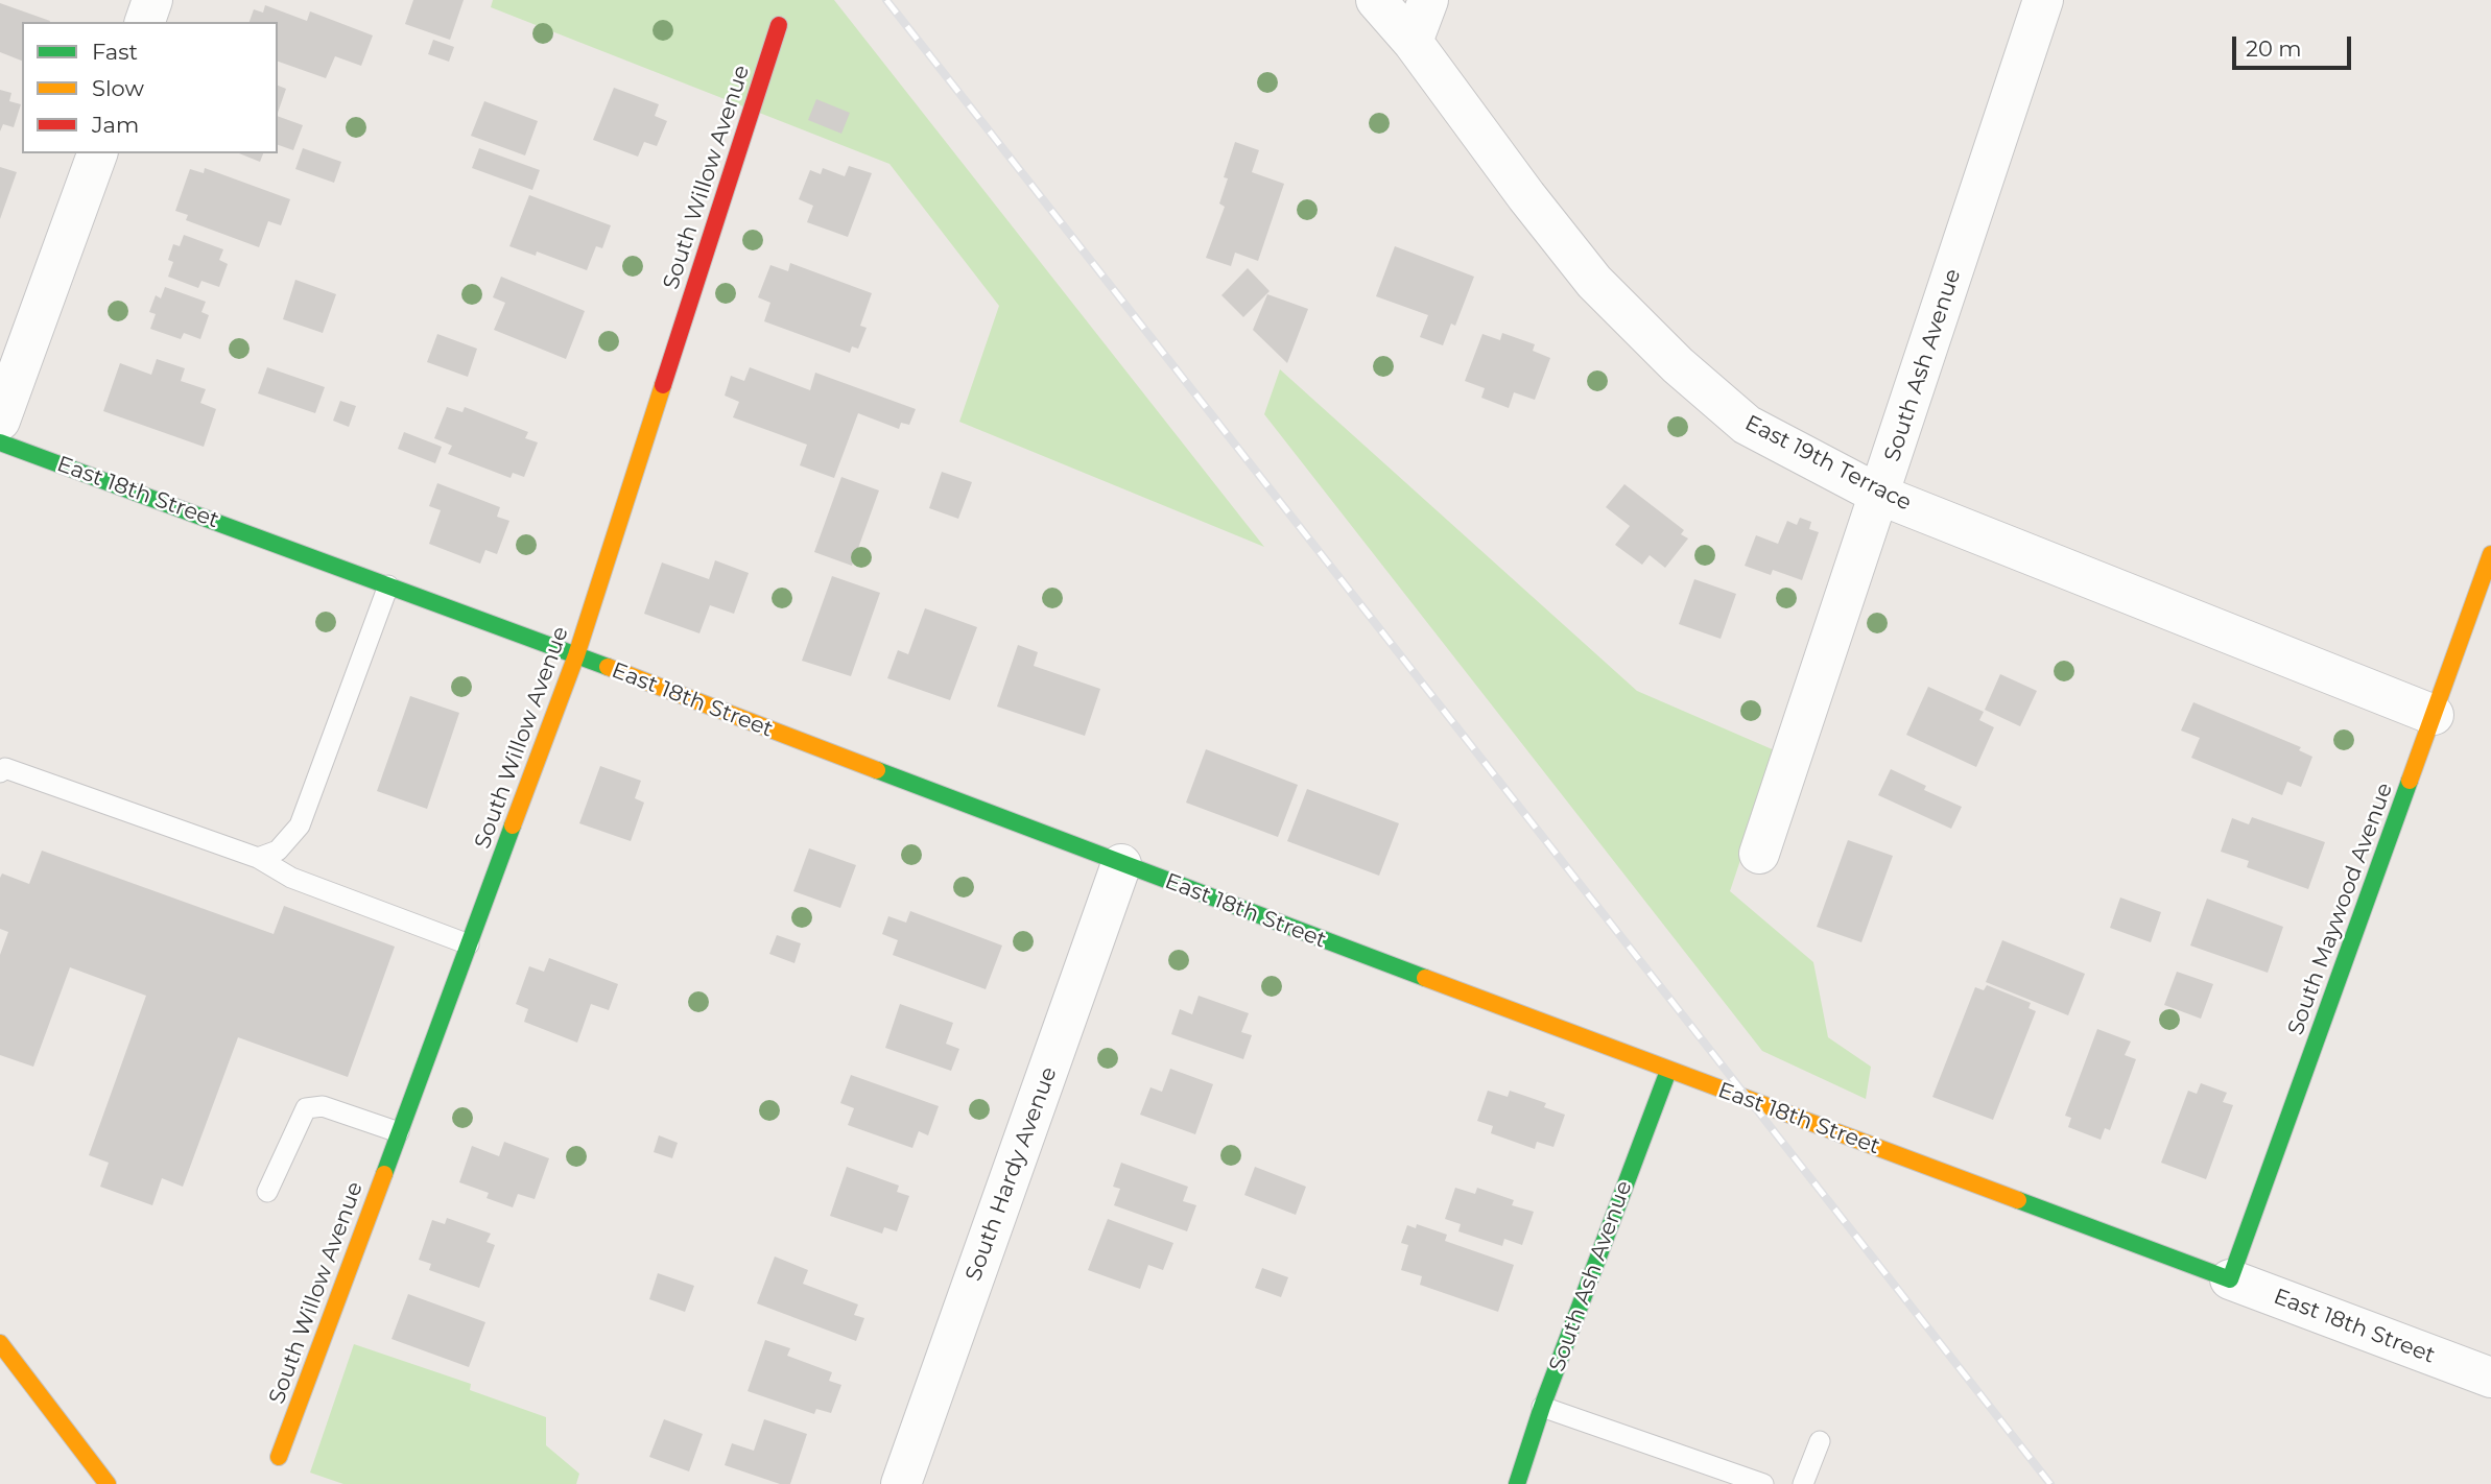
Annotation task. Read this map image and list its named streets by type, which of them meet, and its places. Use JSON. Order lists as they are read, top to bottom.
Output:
{
  "streets": {
    "street": [
      "South Willow Avenue",
      "South Ash Avenue",
      "East 19th Terrace",
      "East 18th Street",
      "South Maywood Avenue",
      "South Hardy Avenue"
    ]
  },
  "crossings": [
    ["South Willow Avenue", "East 18th Street"],
    ["South Ash Avenue", "East 19th Terrace"],
    ["South Ash Avenue", "East 18th Street"],
    ["East 19th Terrace", "South Maywood Avenue"],
    ["East 18th Street", "South Maywood Avenue"],
    ["East 18th Street", "South Hardy Avenue"]
  ],
  "legend": ["Fast", "Slow", "Jam"],
  "scale_bar": "20 m"
}
